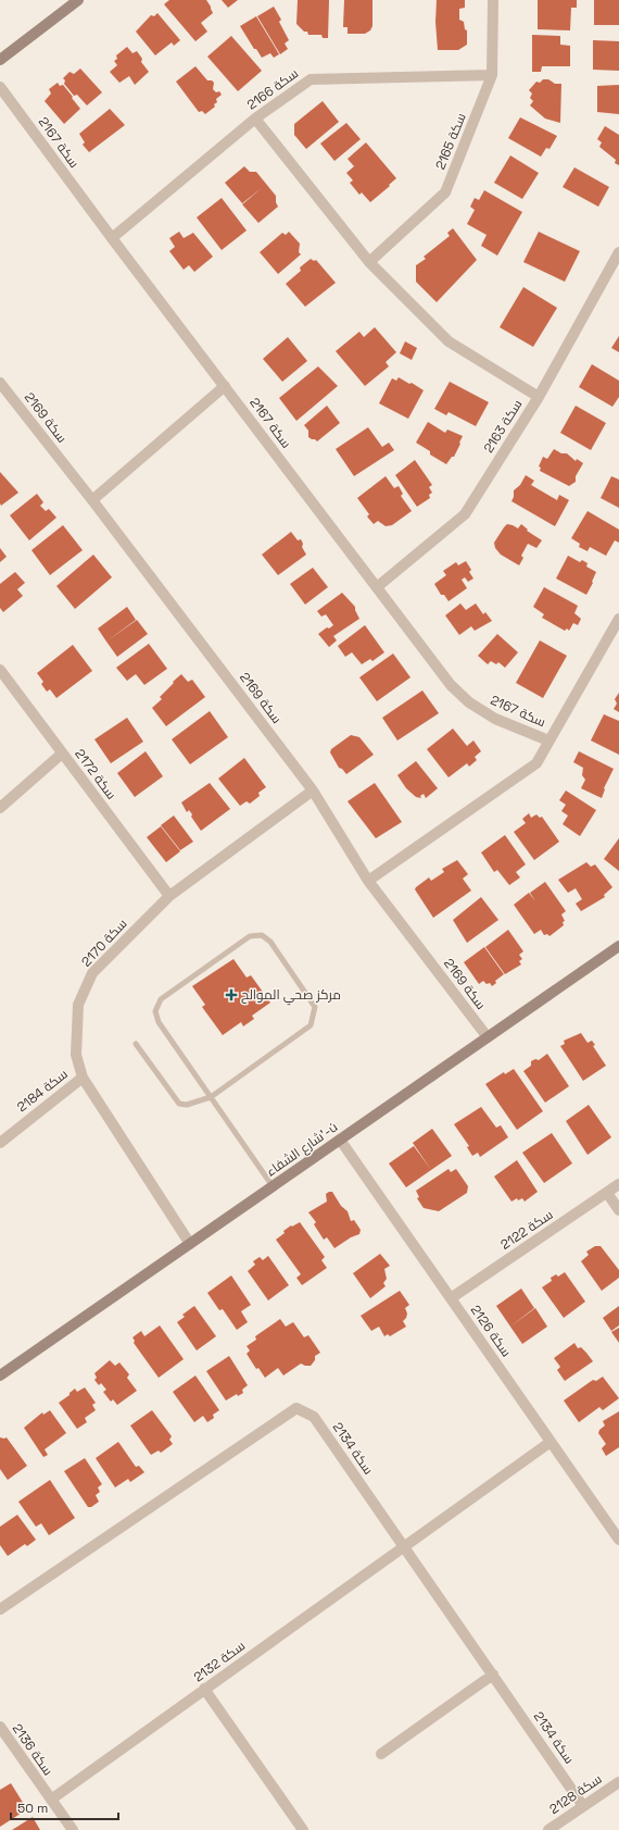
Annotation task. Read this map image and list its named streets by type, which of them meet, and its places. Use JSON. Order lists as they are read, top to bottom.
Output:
{
  "streets": {
    "street": [
      "سكة 2166",
      "سكة 2165",
      "سكة 2167",
      "سكة 2169",
      "سكة 2163",
      "سكة 2172",
      "سكة 2170",
      "سكة 2184",
      "شارع الشفاء'-ú",
      "سكة 2122",
      "سكة 2126",
      "سكة 2134",
      "سكة 2132",
      "سكة 2136",
      "سكة 2128"
    ]
  },
  "crossings": [
    ["سكة 2166", "سكة 2165"],
    ["سكة 2166", "سكة 2167"],
    ["سكة 2167", "سكة 2163"],
    ["سكة 2169", "سكة 2170"],
    ["سكة 2169", "شارع الشفاء'-ú"],
    ["سكة 2172", "سكة 2170"],
    ["سكة 2170", "سكة 2184"],
    ["سكة 2170", "شارع الشفاء'-ú"],
    ["شارع الشفاء'-ú", "سكة 2126"],
    ["سكة 2122", "سكة 2126"],
    ["سكة 2126", "سكة 2132"],
    ["سكة 2134", "سكة 2132"],
    ["سكة 2134", "سكة 2128"],
    ["سكة 2132", "سكة 2136"]
  ],
  "places": {
    "health": ["مركز صحي الموالح"]
  },
  "scale_bar": "50 m"
}
